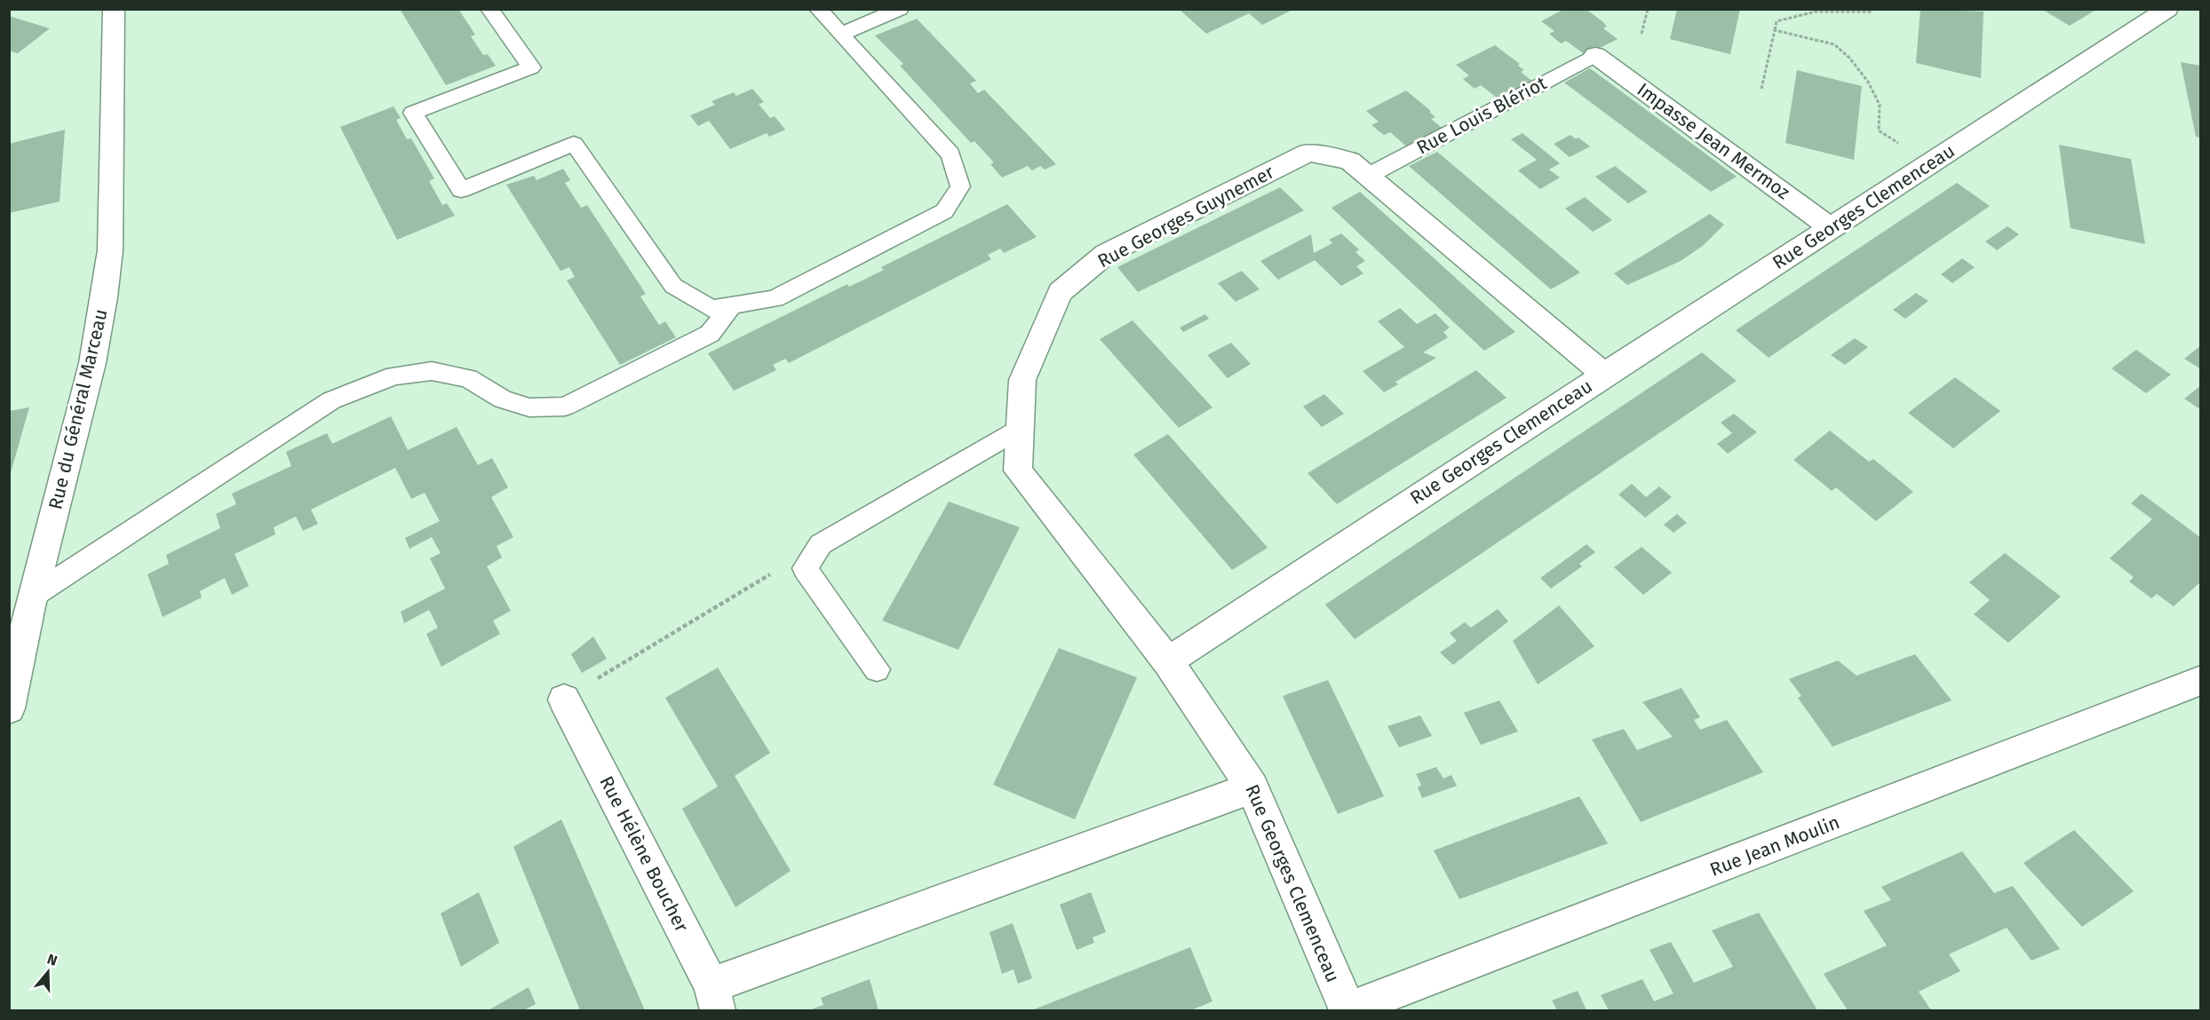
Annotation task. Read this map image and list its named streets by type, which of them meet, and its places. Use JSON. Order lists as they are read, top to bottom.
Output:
{
  "streets": {
    "street": [
      "Impasse Jean Mermoz",
      "Rue Georges Clemenceau",
      "Rue Georges Guynemer",
      "Rue du Général Marceau",
      "Rue Jean Moulin",
      "Rue Hélène Boucher"
    ],
    "lane": ["Rue Louis Blériot"]
  },
  "crossings": [
    ["Rue Louis Blériot", "Impasse Jean Mermoz"],
    ["Rue Louis Blériot", "Rue Georges Guynemer"],
    ["Impasse Jean Mermoz", "Rue Georges Clemenceau"],
    ["Rue Georges Clemenceau", "Rue Georges Guynemer"],
    ["Rue Georges Clemenceau", "Rue Jean Moulin"]
  ],
  "north": "top"
}
